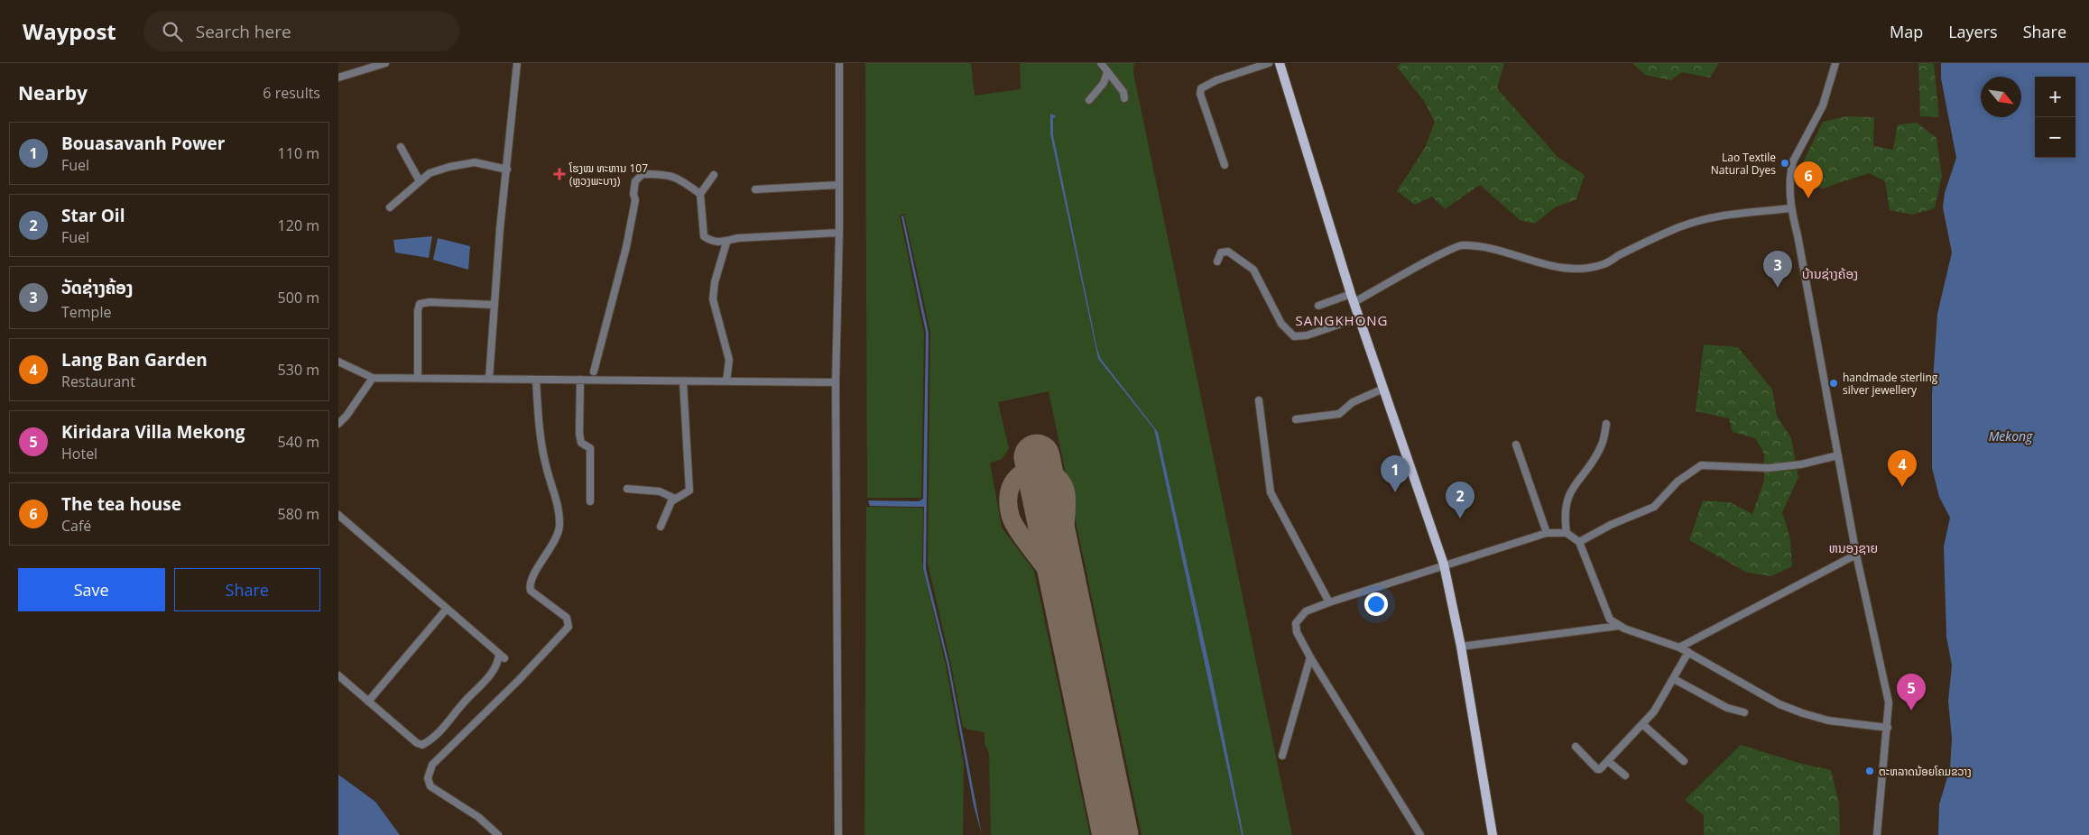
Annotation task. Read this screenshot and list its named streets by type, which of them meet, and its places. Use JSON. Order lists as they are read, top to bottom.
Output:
{
  "districts": ["ບ້ານຊ່າງຄ້ອງ", "SANGKHONG", "ຫນອງຊາຍ"],
  "water": ["Mekong"],
  "places": {
    "other": ["Lao Textile Natural Dyes", "handmade sterling silver jewellery", "ຕະຫລາດນ້ອຍໂຄມຂວາງ"],
    "health": ["ໂຮງໝ ທະຫານ 107 (ຫຼວງພະບາງ)"]
  },
  "north": "bottom right",
  "page": {
    "header": "Waypost",
    "search": "Search here",
    "nav": ["Map", "Layers", "Share"],
    "heading": ["Nearby", "6 results"],
    "map_buttons": ["+", "−"],
    "list": [
      {
        "mark": "1",
        "name": "Bouasavanh Power",
        "note": "Fuel",
        "value": "110 m"
      },
      {
        "mark": "2",
        "name": "Star Oil",
        "note": "Fuel",
        "value": "120 m"
      },
      {
        "mark": "3",
        "name": "ວັດຊ່າງຄ້ອງ",
        "note": "Temple",
        "value": "500 m"
      },
      {
        "mark": "4",
        "name": "Lang Ban Garden",
        "note": "Restaurant",
        "value": "530 m"
      },
      {
        "mark": "5",
        "name": "Kiridara Villa Mekong",
        "note": "Hotel",
        "value": "540 m"
      },
      {
        "mark": "6",
        "name": "The tea house",
        "note": "Café",
        "value": "580 m"
      }
    ],
    "pins": [
      "6",
      "3",
      "4",
      "1",
      "2",
      "5"
    ],
    "buttons": ["Save", "Share"]
  }
}
